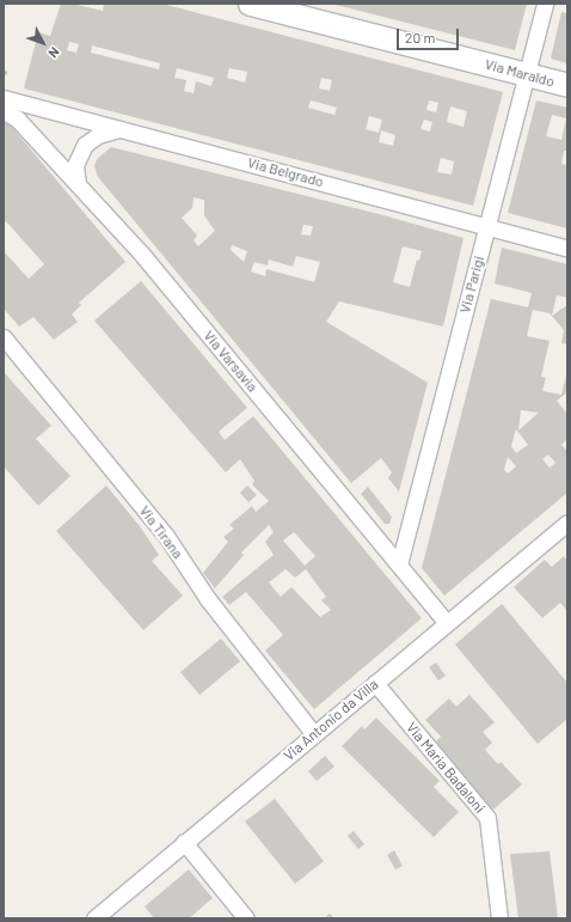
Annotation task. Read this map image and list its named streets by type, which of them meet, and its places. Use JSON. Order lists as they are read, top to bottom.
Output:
{
  "streets": {
    "street": [
      "Via Maraldo",
      "Via Belgrado",
      "Via Parigi",
      "Via Varsavia",
      "Via Tirana",
      "Via Antonio da Villa",
      "Via Maria Badaloni"
    ]
  },
  "crossings": [
    ["Via Maraldo", "Via Parigi"],
    ["Via Belgrado", "Via Parigi"],
    ["Via Parigi", "Via Varsavia"],
    ["Via Varsavia", "Via Antonio da Villa"],
    ["Via Tirana", "Via Antonio da Villa"],
    ["Via Antonio da Villa", "Via Maria Badaloni"]
  ],
  "scale_bar": "20 m",
  "north": "bottom right"
}
